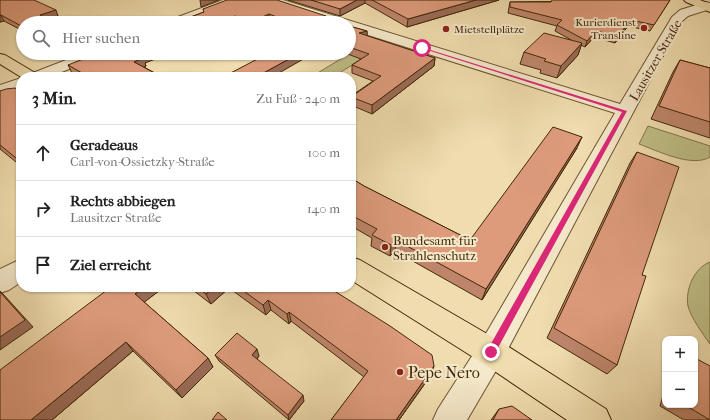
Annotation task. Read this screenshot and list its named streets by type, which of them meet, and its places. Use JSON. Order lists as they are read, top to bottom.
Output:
{
  "streets": {
    "street": ["Lausitzer Straße"]
  },
  "places": [
    "Kurierdienst Transline",
    "Mietstellplätze",
    "Bundesamt für Strahlenschutz",
    "Pepe Nero"
  ],
  "page": {
    "search": "Hier suchen",
    "heading": ["3 Min.", "Zu Fuß · 240 m"],
    "list": [
      ["Geradeaus", "Carl-von-Ossietzky-Straße", "100 m"],
      ["Rechts abbiegen", "Lausitzer Straße", "140 m"],
      "Ziel erreicht"
    ],
    "map_buttons": ["+", "−"]
  }
}
